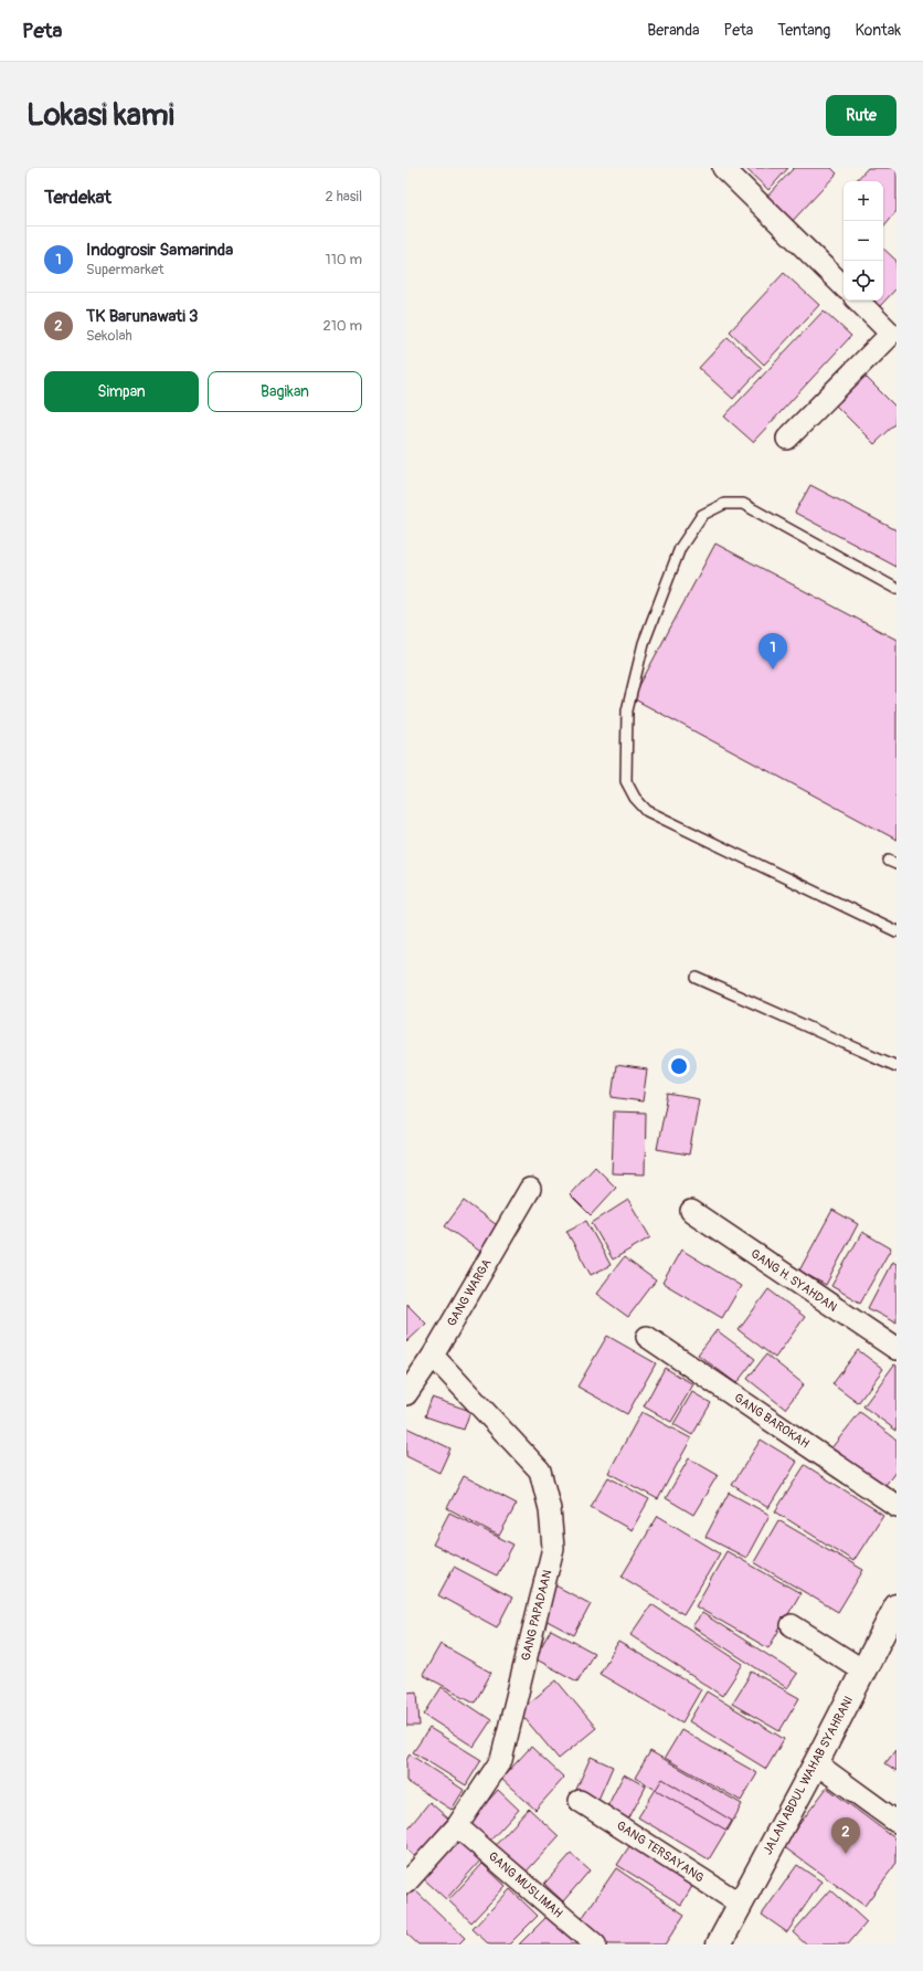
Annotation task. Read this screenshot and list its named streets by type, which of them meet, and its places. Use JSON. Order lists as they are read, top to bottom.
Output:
{
  "streets": {
    "highway": ["JALAN ABDUL WAHAB SYAHRANI"],
    "street": [
      "GANG H. SYAHDAN",
      "GANG WARGA",
      "GANG BAROKAH",
      "GANG PAPADAAN",
      "GANG TERSAYANG",
      "GANG MUSLIMAH"
    ]
  },
  "crossings": [
    ["GANG WARGA", "GANG PAPADAAN"],
    ["GANG PAPADAAN", "GANG MUSLIMAH"],
    ["JALAN ABDUL WAHAB SYAHRANI", "GANG TERSAYANG"]
  ],
  "page": {
    "header": "Peta",
    "nav": [
      "Beranda",
      "Peta",
      "Tentang",
      "Kontak"
    ],
    "buttons": [
      "Rute",
      ["Simpan", "Bagikan"]
    ],
    "title": "Lokasi kami",
    "heading": ["Terdekat", "2 hasil"],
    "map_buttons": ["+", "−"],
    "list": [
      {
        "mark": "1",
        "name": "Indogrosir Samarinda",
        "note": "Supermarket",
        "value": "110 m"
      },
      {
        "mark": "2",
        "name": "TK Barunawati 3",
        "note": "Sekolah",
        "value": "210 m"
      }
    ],
    "pins": ["1", "2"]
  }
}
